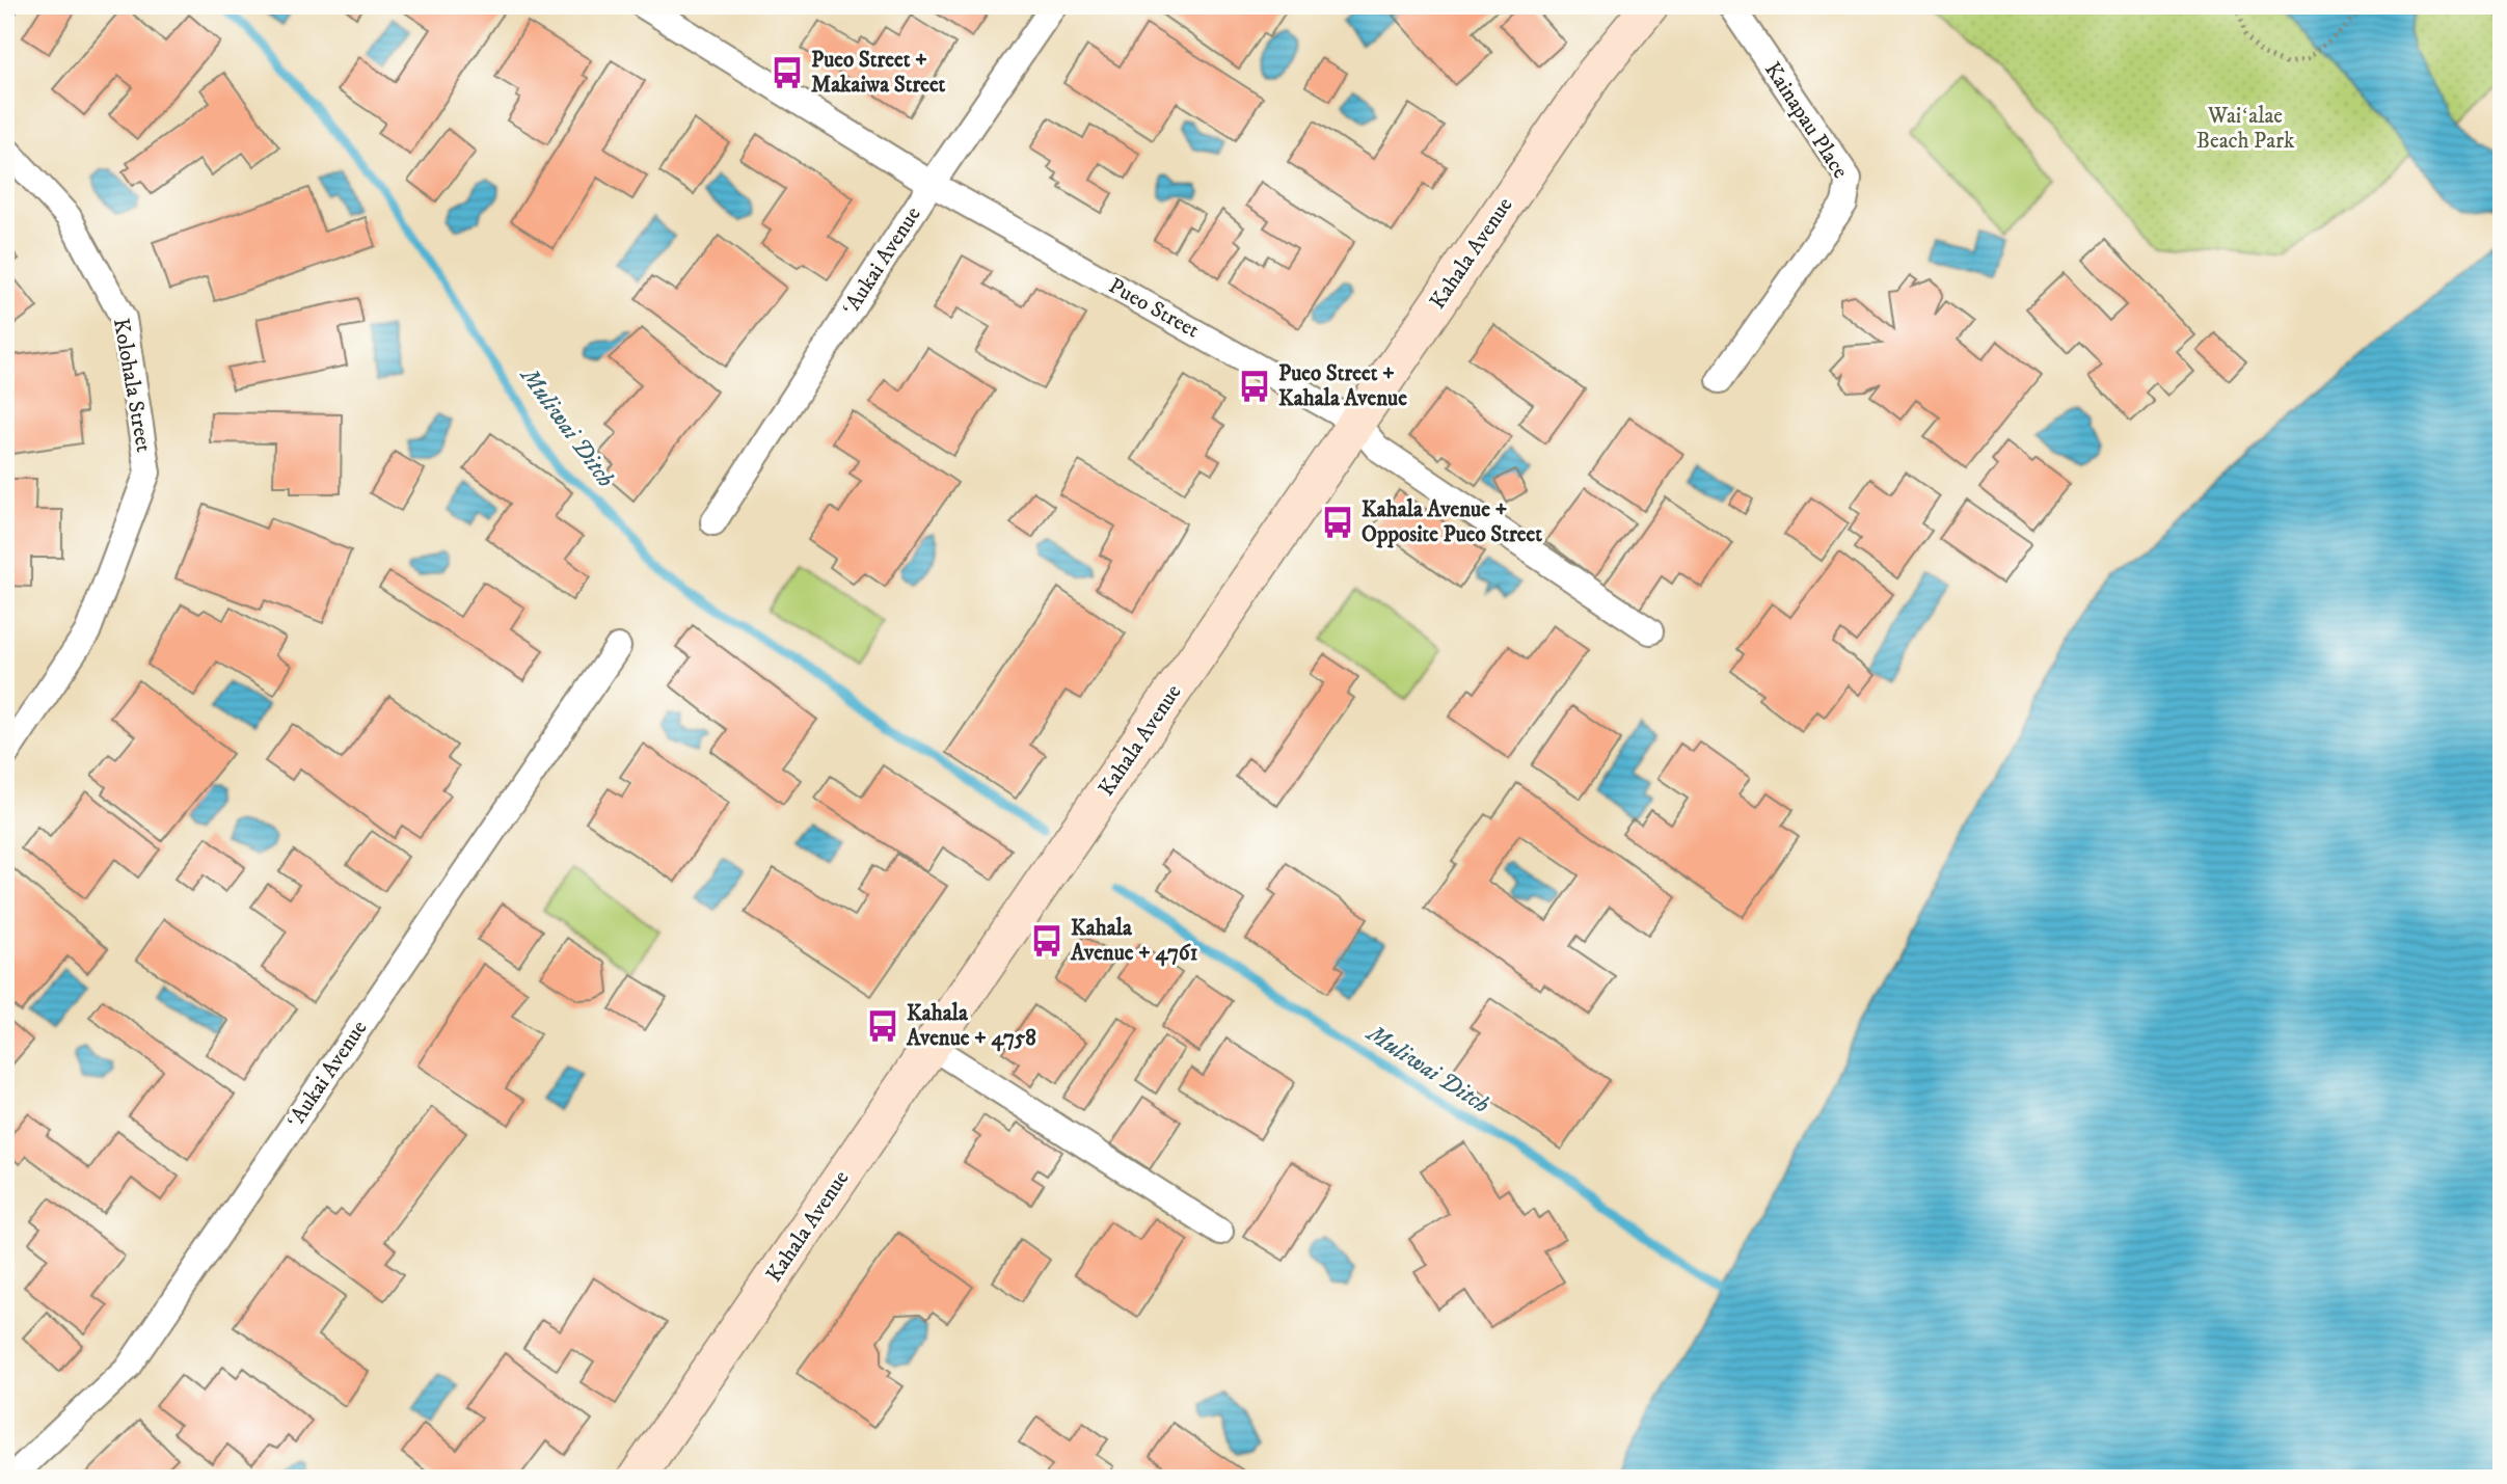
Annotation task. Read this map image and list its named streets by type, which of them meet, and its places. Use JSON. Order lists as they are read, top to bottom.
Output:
{
  "streets": {
    "street": [
      "Kainapau Place",
      "Kahala Avenue",
      "ʻAukai Avenue",
      "Pueo Street",
      "Kolohala Street"
    ]
  },
  "crossings": [
    ["Kahala Avenue", "Pueo Street"],
    ["ʻAukai Avenue", "Pueo Street"]
  ],
  "water": ["Muliwai Ditch"],
  "parks": ["Waiʻalae Beach Park"],
  "places": {
    "bus stop": [
      "Pueo Street + Makaiwa Street",
      "Pueo Street + Kahala Avenue",
      "Kahala Avenue + Opposite Pueo Street",
      "Kahala Avenue + 4761",
      "Kahala Avenue + 4758"
    ]
  }
}
